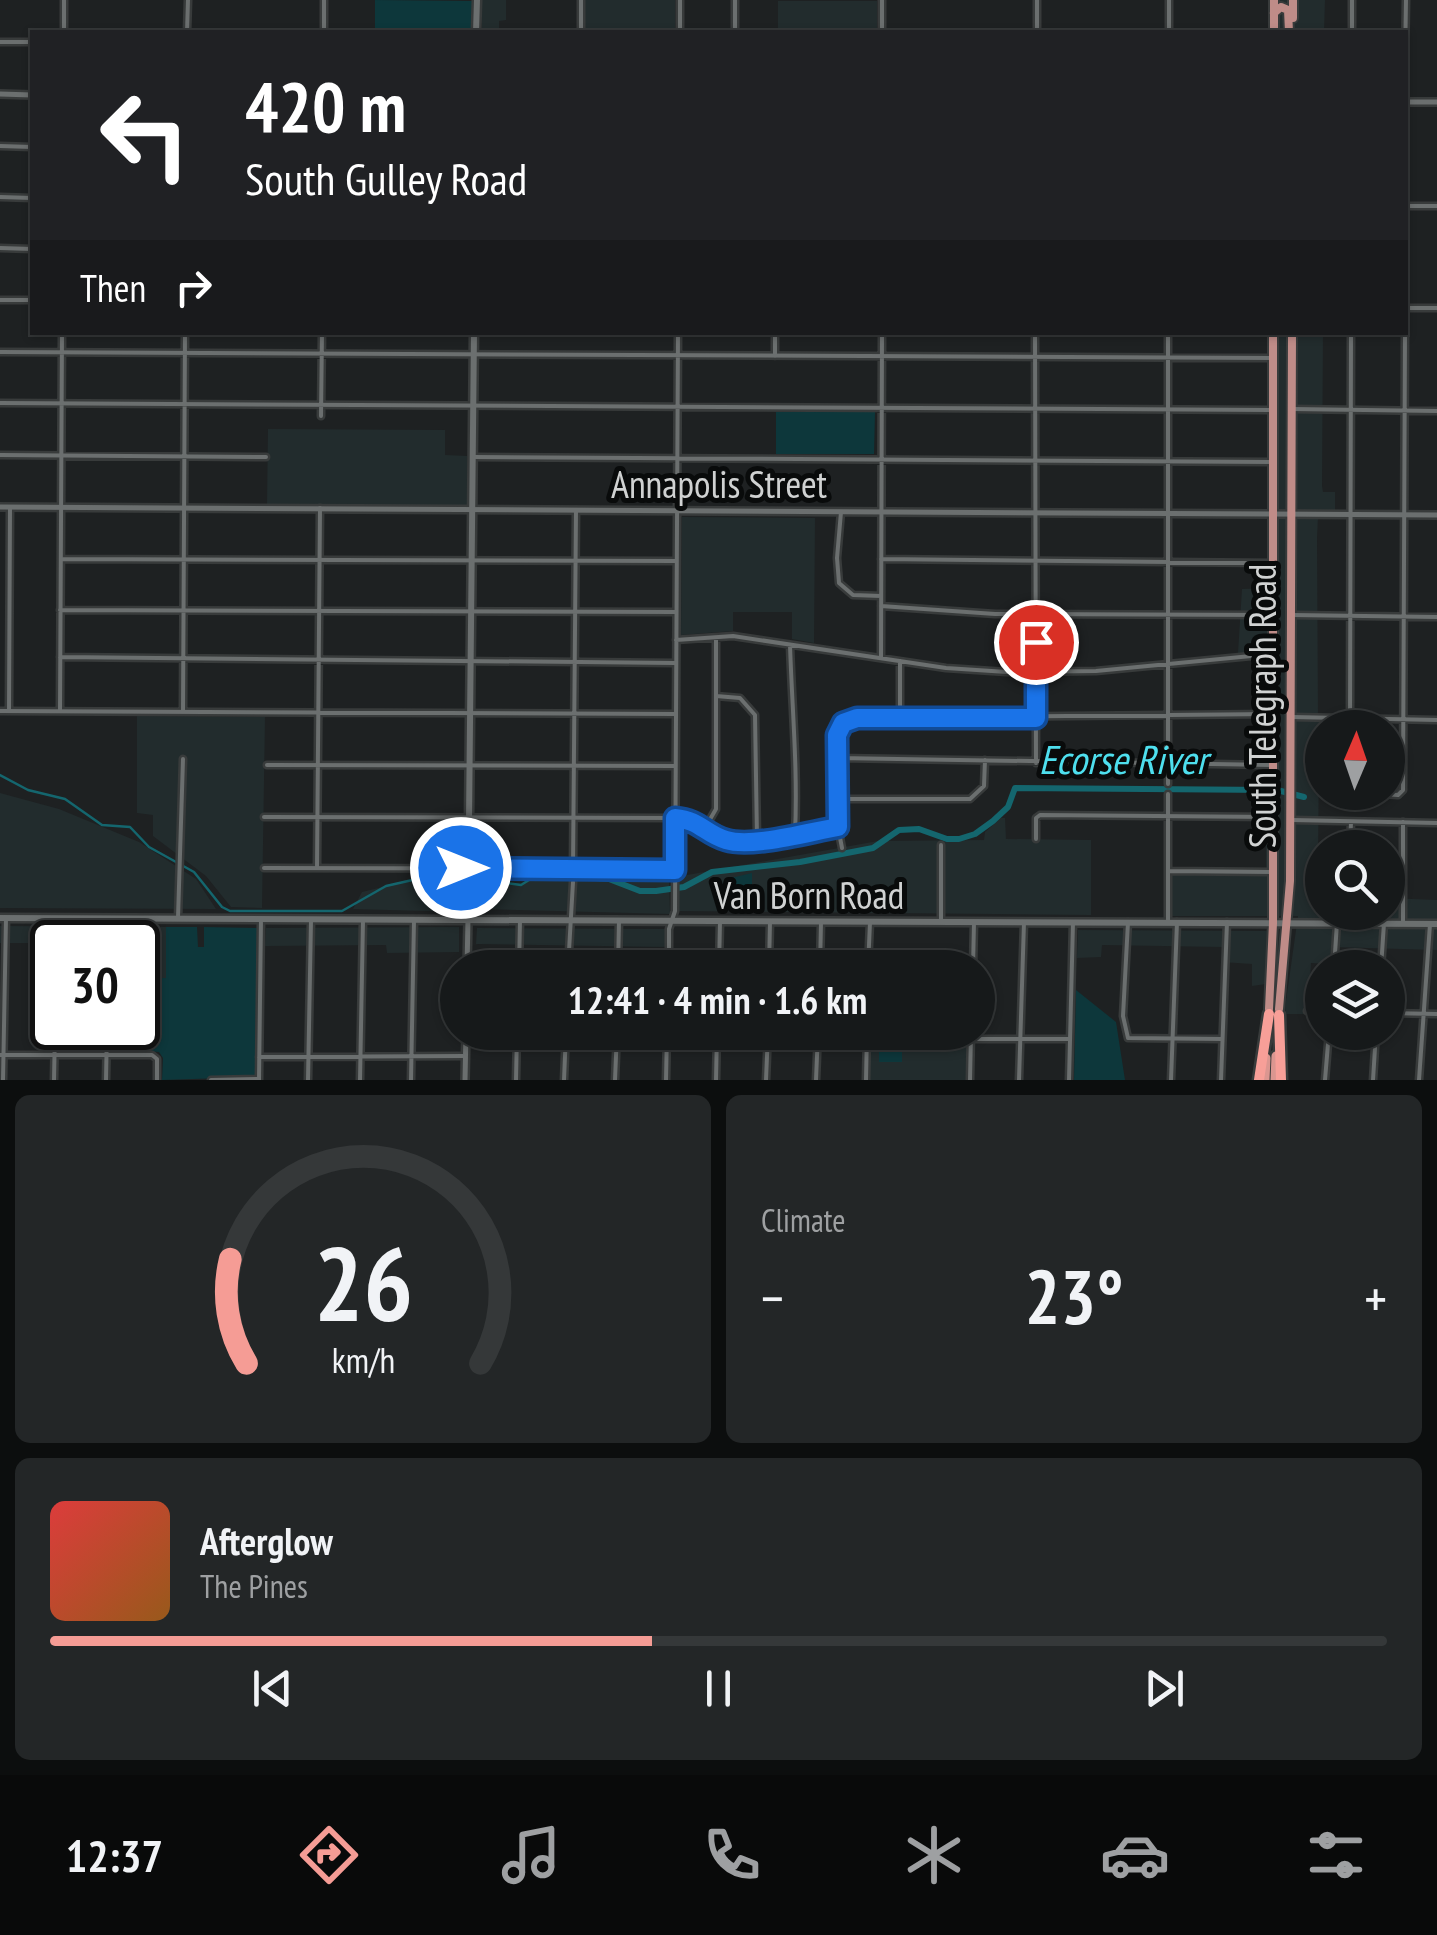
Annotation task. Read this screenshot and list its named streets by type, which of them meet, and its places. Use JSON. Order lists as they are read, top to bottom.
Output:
{
  "streets": {
    "main road": ["South Telegraph Road", "Van Born Road"],
    "street": ["Annapolis Street"]
  },
  "crossings": [
    ["Annapolis Street", "South Telegraph Road"],
    ["South Telegraph Road", "Van Born Road"]
  ],
  "water": ["Ecorse River"],
  "north": "top",
  "page": {
    "turn": ["420 m", "South Gulley Road"],
    "then": "Then",
    "limit": "30",
    "trip": "12:41 · 4 min · 1.6 km",
    "tile": "Climate",
    "heat": ["−", "23°", "+"],
    "song": ["Afterglow", "The Pines"],
    "tabs": "12:37",
    "gauge": ["26", "km/h"]
  }
}
